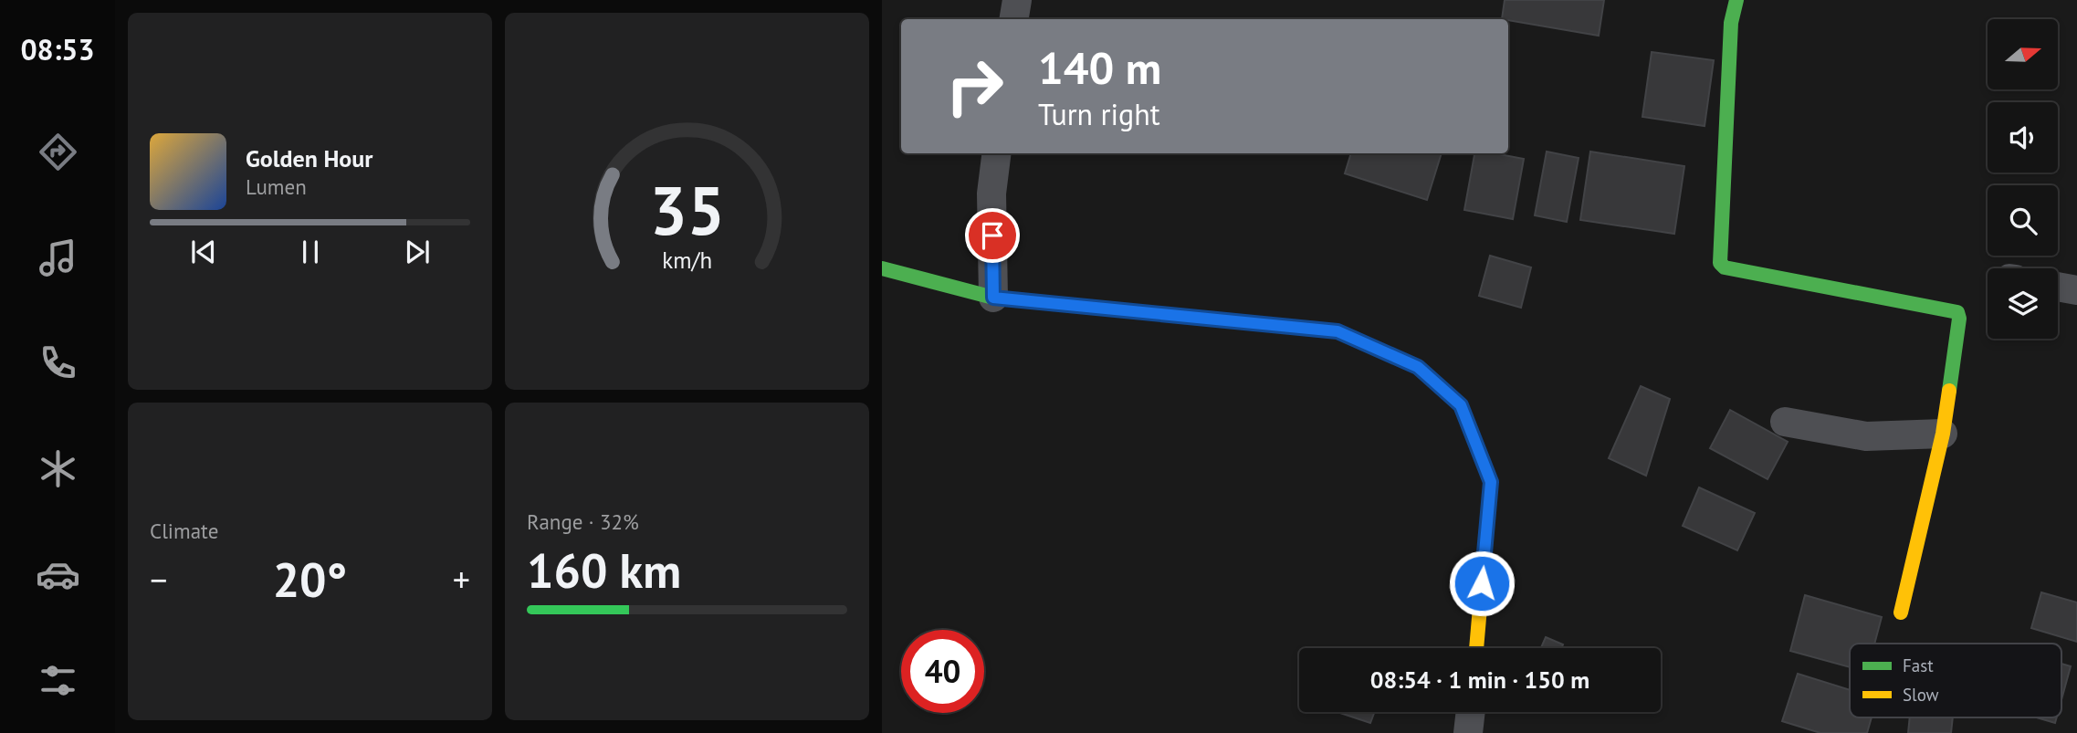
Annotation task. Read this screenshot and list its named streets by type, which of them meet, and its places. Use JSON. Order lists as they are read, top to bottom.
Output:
{
  "legend": ["Fast", "Slow"],
  "north": "right",
  "page": {
    "tabs": "08:53",
    "turn": ["140 m", "Turn right"],
    "song": ["Golden Hour", "Lumen"],
    "tile": [
      "Climate",
      ["Range · 32%", "160 km"]
    ],
    "heat": ["−", "20°", "+"],
    "limit": "40",
    "trip": "08:54 · 1 min · 150 m",
    "gauge": ["35", "km/h"]
  }
}
